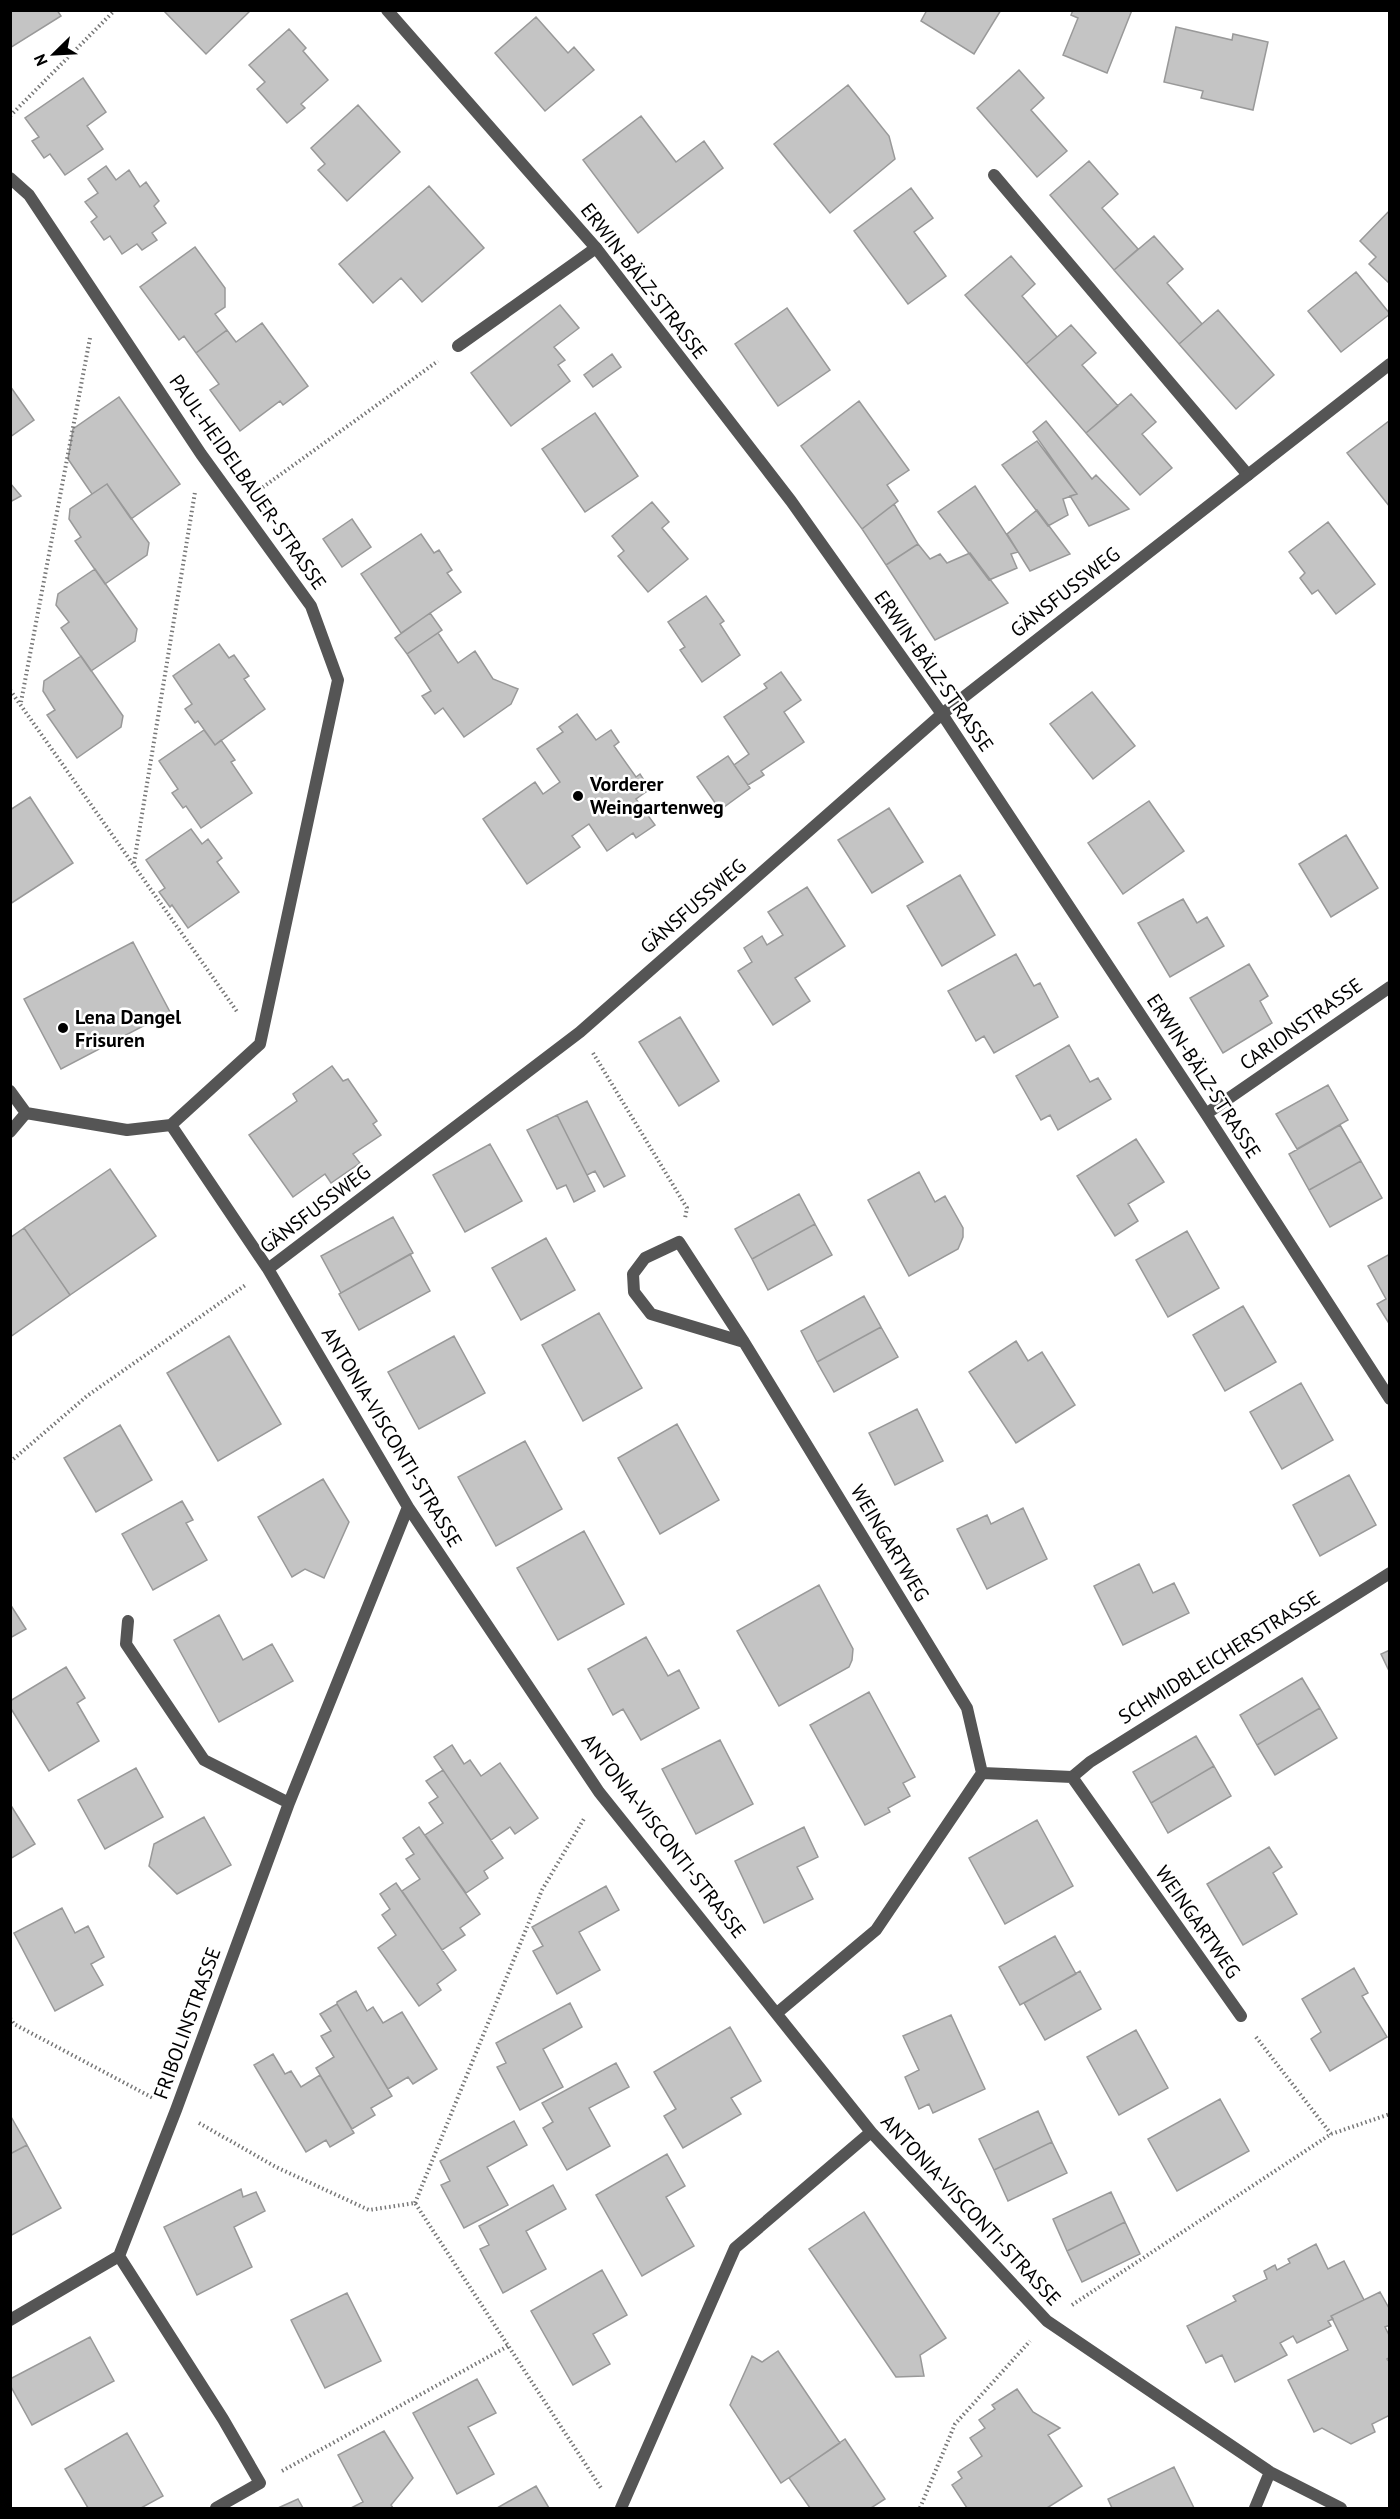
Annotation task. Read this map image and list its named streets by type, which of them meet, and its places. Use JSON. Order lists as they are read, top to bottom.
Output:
{
  "streets": {
    "street": [
      "ERWIN-BÄLZ-STRASSE",
      "PAUL-HEIDELBAUER-STRASSE",
      "GÄNSFUSSWEG",
      "CARIONSTRASSE",
      "ANTONIA-VISCONTI-STRASSE",
      "WEINGARTWEG",
      "SCHMIDBLEICHERSTRASSE",
      "FRIBOLINSTRASSE"
    ]
  },
  "crossings": [
    ["ERWIN-BÄLZ-STRASSE", "GÄNSFUSSWEG"],
    ["ERWIN-BÄLZ-STRASSE", "CARIONSTRASSE"],
    ["GÄNSFUSSWEG", "ANTONIA-VISCONTI-STRASSE"],
    ["ANTONIA-VISCONTI-STRASSE", "FRIBOLINSTRASSE"],
    ["WEINGARTWEG", "SCHMIDBLEICHERSTRASSE"]
  ],
  "places": ["Vorderer Weingartenweg", "Lena Dangel Frisuren"],
  "north": "bottom left"
}
